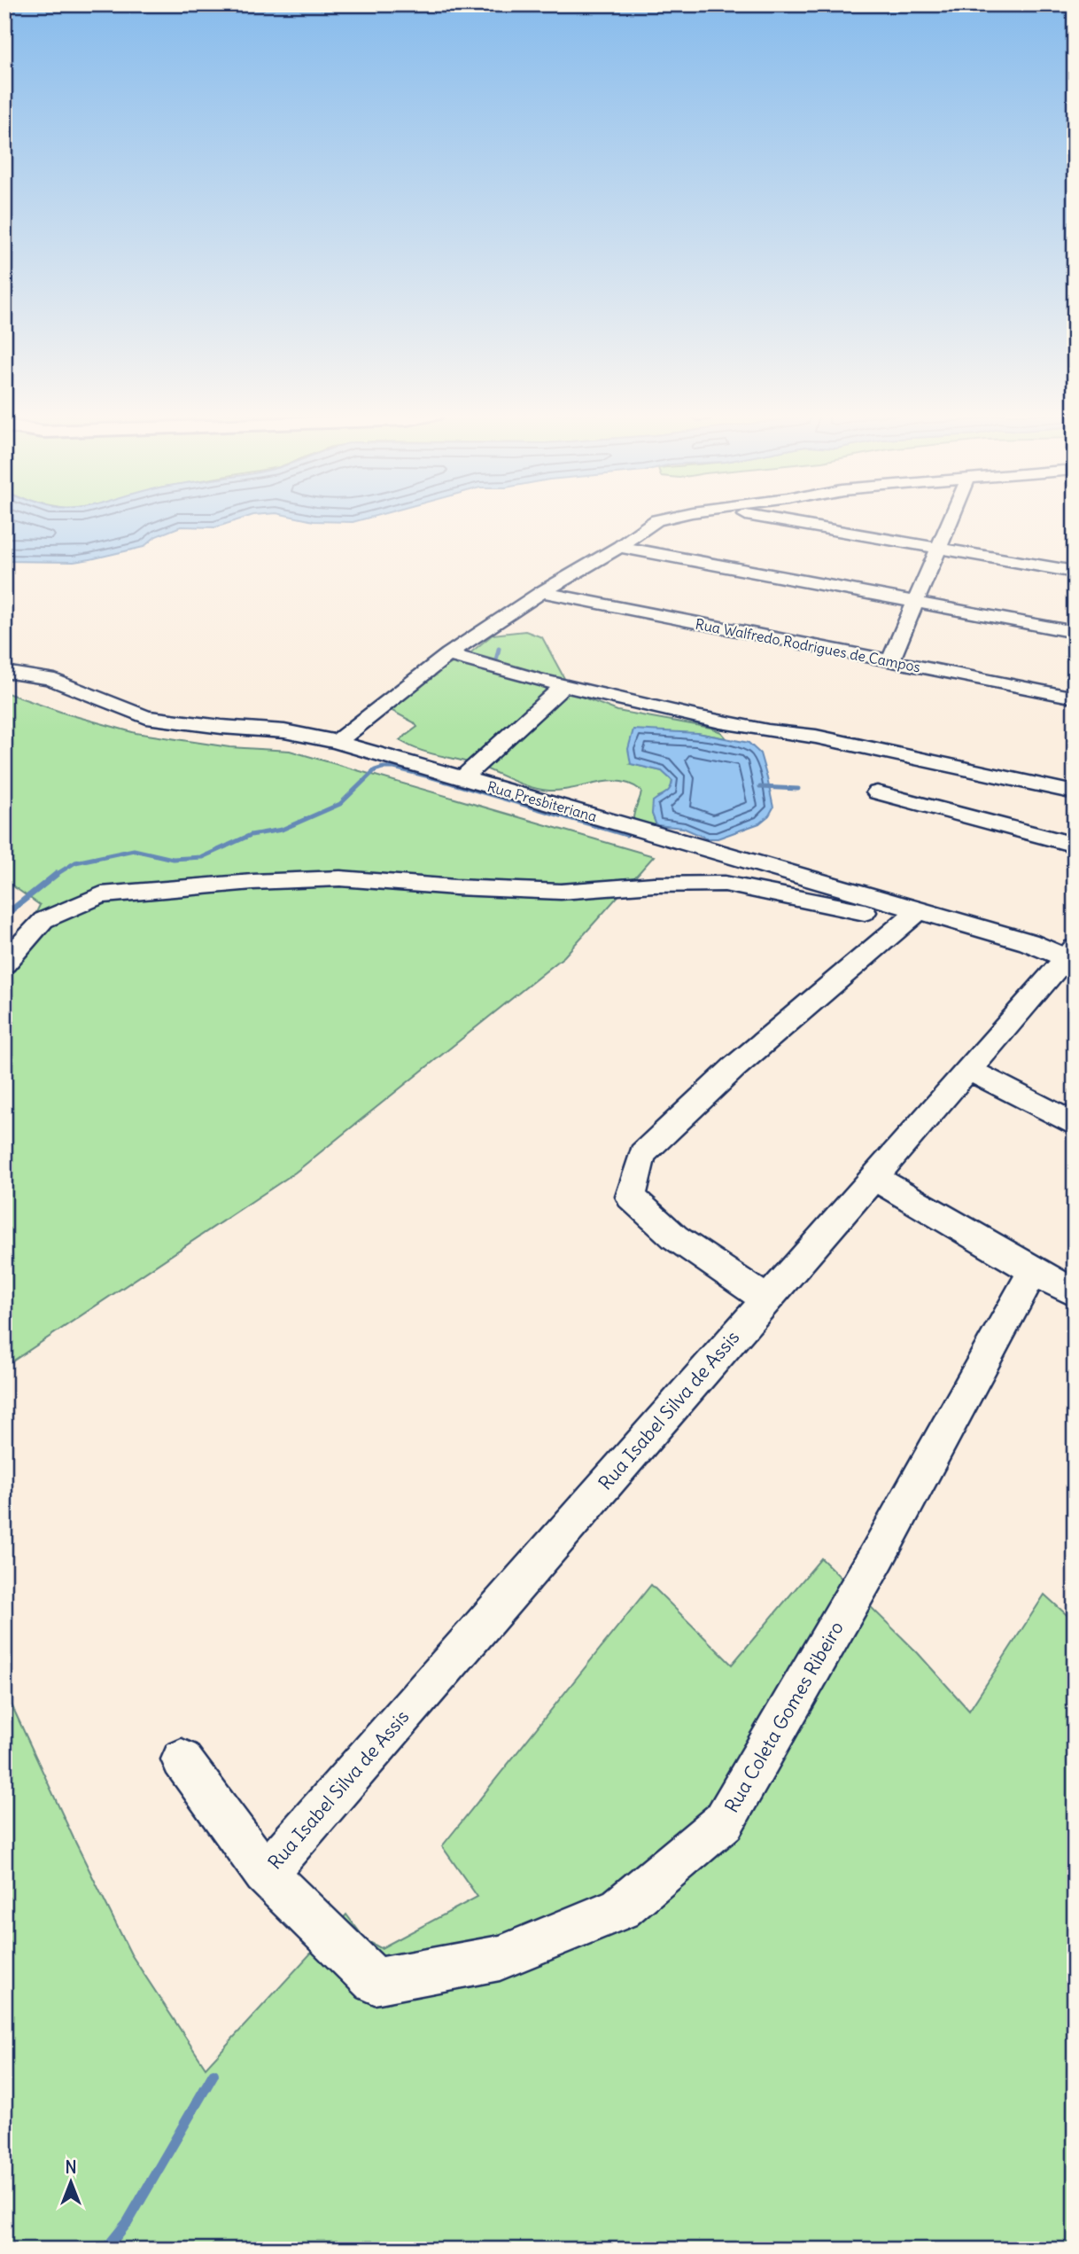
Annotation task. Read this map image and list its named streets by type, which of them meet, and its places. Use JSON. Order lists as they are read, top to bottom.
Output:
{
  "streets": {
    "street": [
      "Rua Walfredo Rodrigues de Campos",
      "Rua Presbiteriana",
      "Rua Isabel Silva de Assis",
      "Rua Coleta Gomes Ribeiro"
    ]
  },
  "crossings": [
    ["Rua Presbiteriana", "Rua Isabel Silva de Assis"],
    ["Rua Isabel Silva de Assis", "Rua Coleta Gomes Ribeiro"]
  ],
  "north": "top"
}
